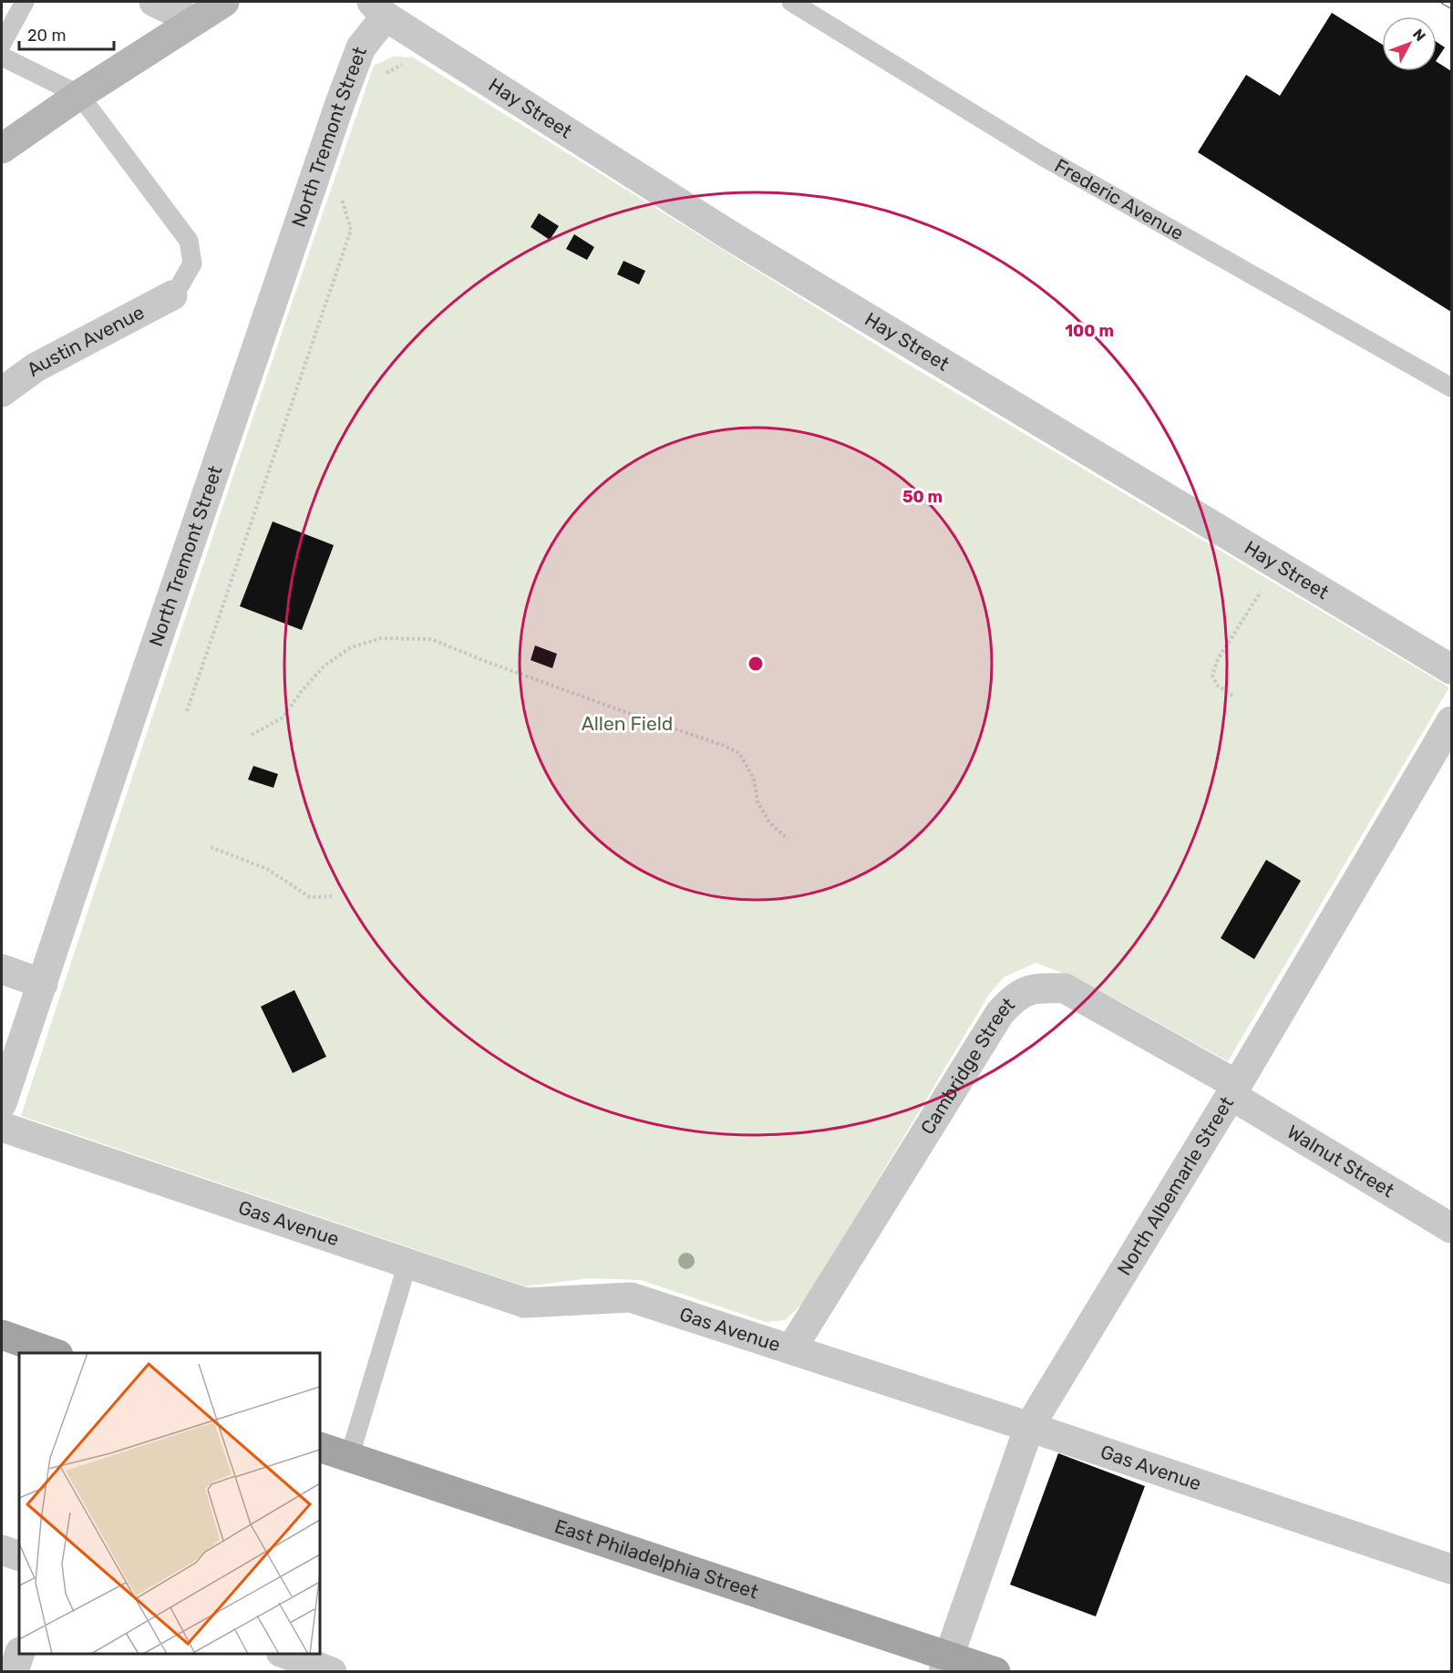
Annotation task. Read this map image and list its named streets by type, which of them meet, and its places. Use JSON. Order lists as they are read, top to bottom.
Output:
{
  "streets": {
    "main road": ["East Philadelphia Street"],
    "street": [
      "Hay Street",
      "North Tremont Street",
      "Austin Avenue",
      "Cambridge Street",
      "Walnut Street",
      "North Albemarle Street",
      "Gas Avenue"
    ],
    "lane": ["Frederic Avenue"]
  },
  "crossings": [
    ["Hay Street", "North Tremont Street"],
    ["Cambridge Street", "Walnut Street"],
    ["Cambridge Street", "North Albemarle Street"],
    ["Cambridge Street", "Gas Avenue"],
    ["Walnut Street", "North Albemarle Street"],
    ["North Albemarle Street", "Gas Avenue"],
    ["North Albemarle Street", "East Philadelphia Street"]
  ],
  "parks": ["Allen Field"],
  "scale_bar": "20 m",
  "north": "top right",
  "rings": ["100 m", "50 m"]
}
